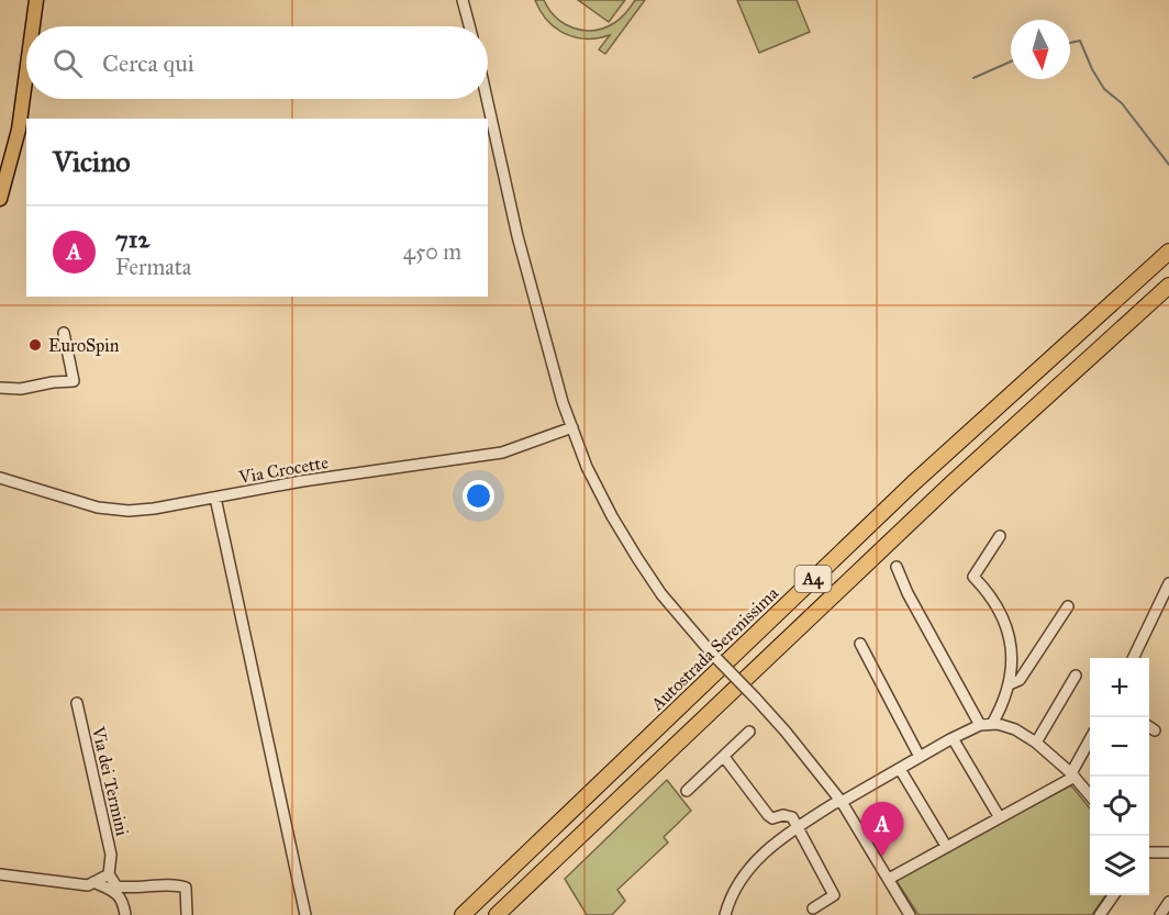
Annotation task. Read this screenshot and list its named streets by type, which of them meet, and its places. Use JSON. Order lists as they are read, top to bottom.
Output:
{
  "streets": {
    "highway": ["A4", "Autostrada Serenissima"],
    "street": ["Via Crocette", "Via dei Termini"]
  },
  "places": ["EuroSpin"],
  "north": "bottom",
  "page": {
    "search": "Cerca qui",
    "heading": "Vicino",
    "list": [
      {
        "mark": "A",
        "name": "712",
        "note": "Fermata",
        "value": "450 m"
      }
    ],
    "map_buttons": ["+", "−"],
    "pins": "A"
  }
}
